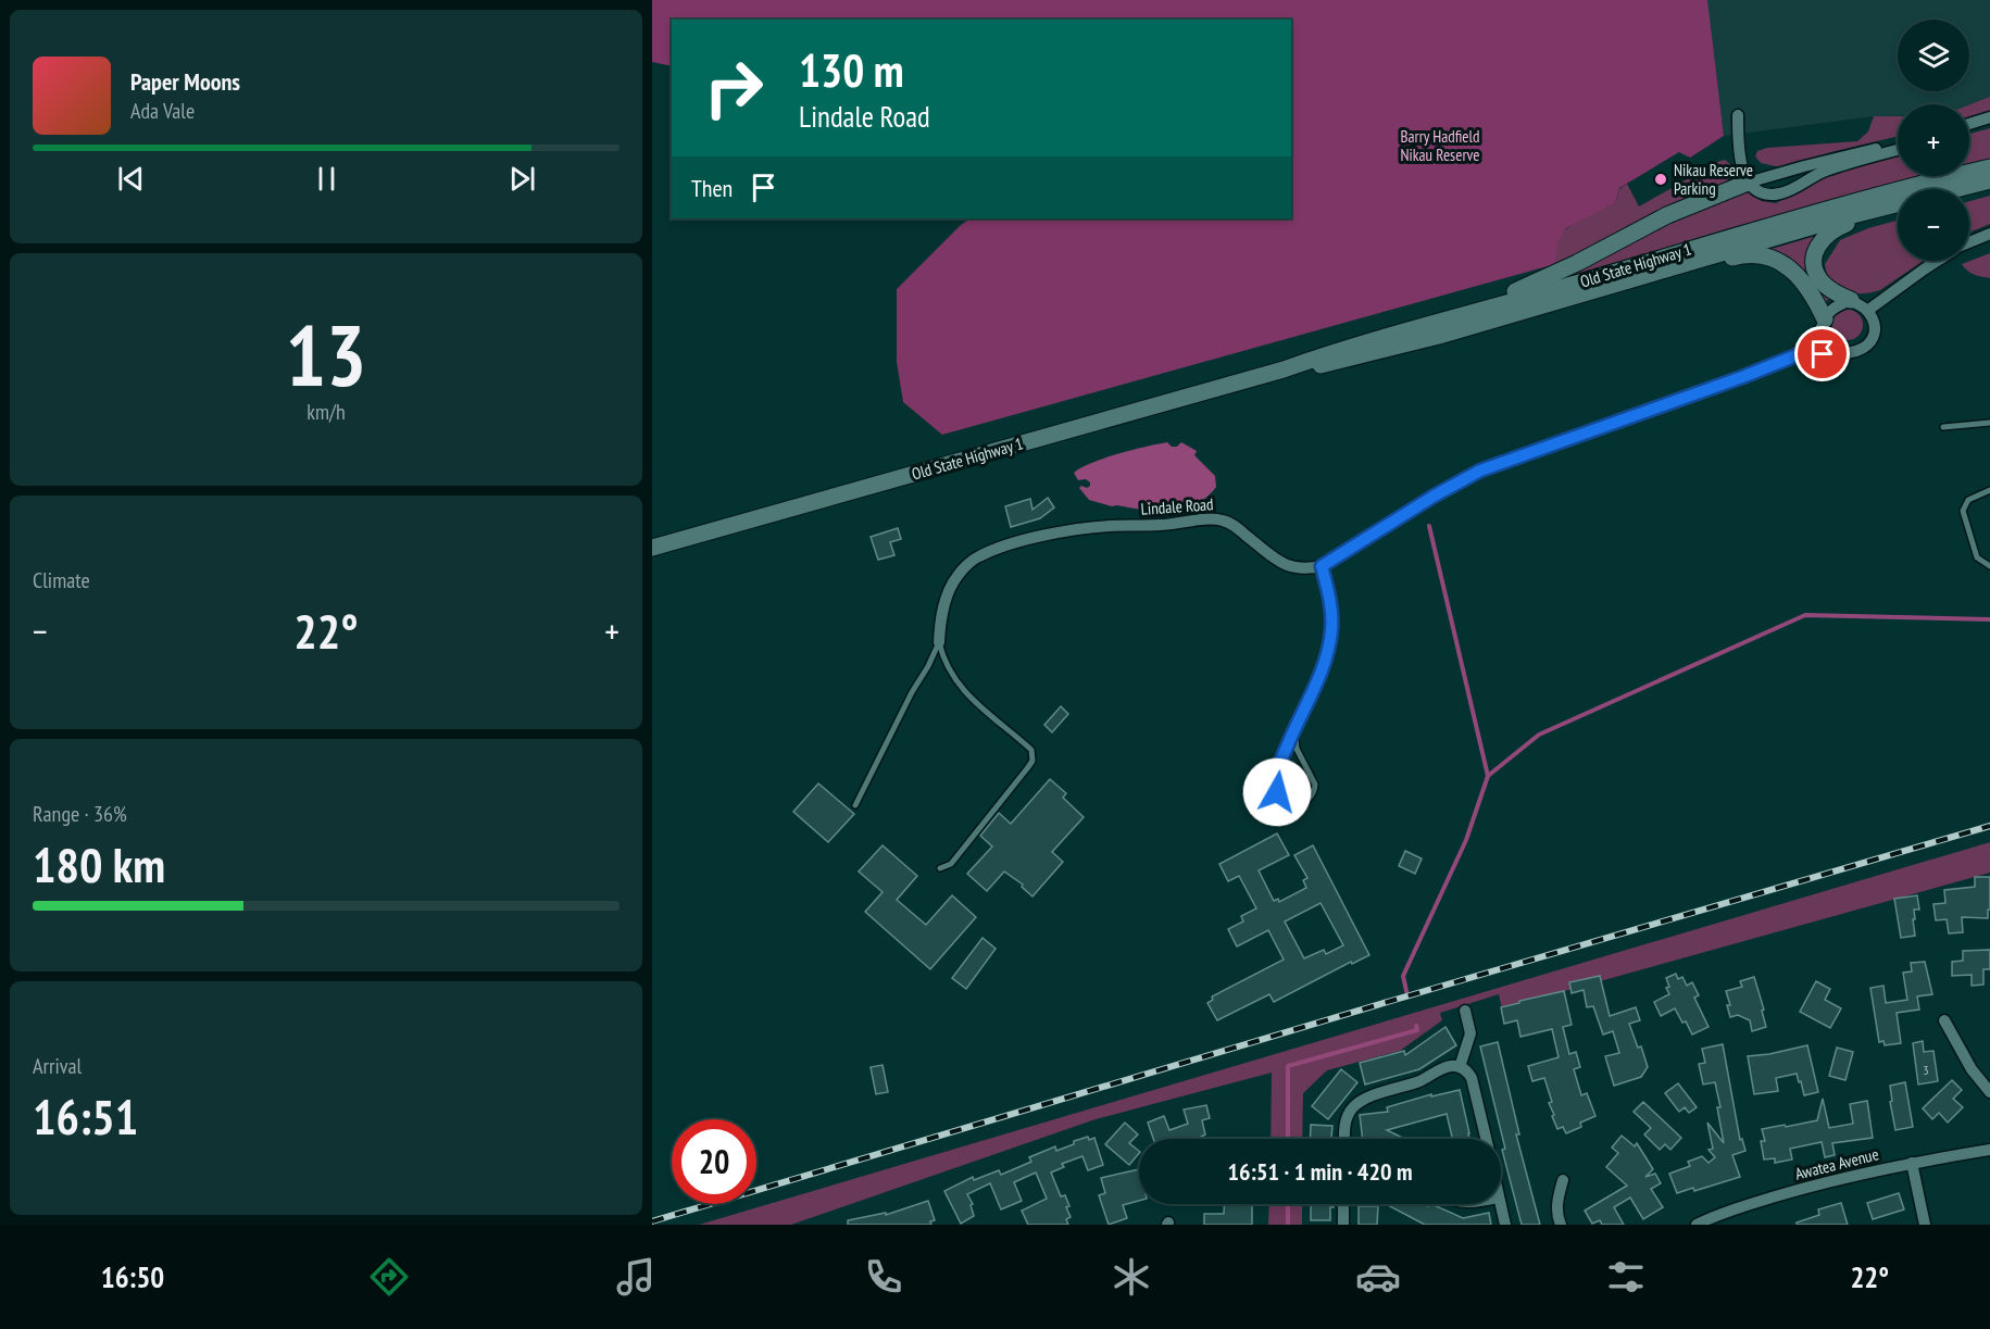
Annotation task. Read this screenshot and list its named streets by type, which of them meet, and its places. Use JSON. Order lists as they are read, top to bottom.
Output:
{
  "streets": {
    "main road": ["Old State Highway 1"],
    "street": ["Lindale Road", "Awatea Avenue"]
  },
  "parks": ["Barry Hadfield Nikau Reserve"],
  "places": ["Nikau Reserve Parking"],
  "house_numbers": ["3"],
  "page": {
    "map_buttons": ["+", "−"],
    "turn": ["130 m", "Lindale Road"],
    "song": ["Paper Moons", "Ada Vale"],
    "then": "Then",
    "tile": [
      ["13", "km/h"],
      "Climate",
      ["Range · 36%", "180 km"],
      ["Arrival", "16:51"]
    ],
    "heat": ["−", "22°", "+"],
    "limit": "20",
    "trip": "16:51 · 1 min · 420 m",
    "tabs": ["16:50", "22°"]
  }
}
